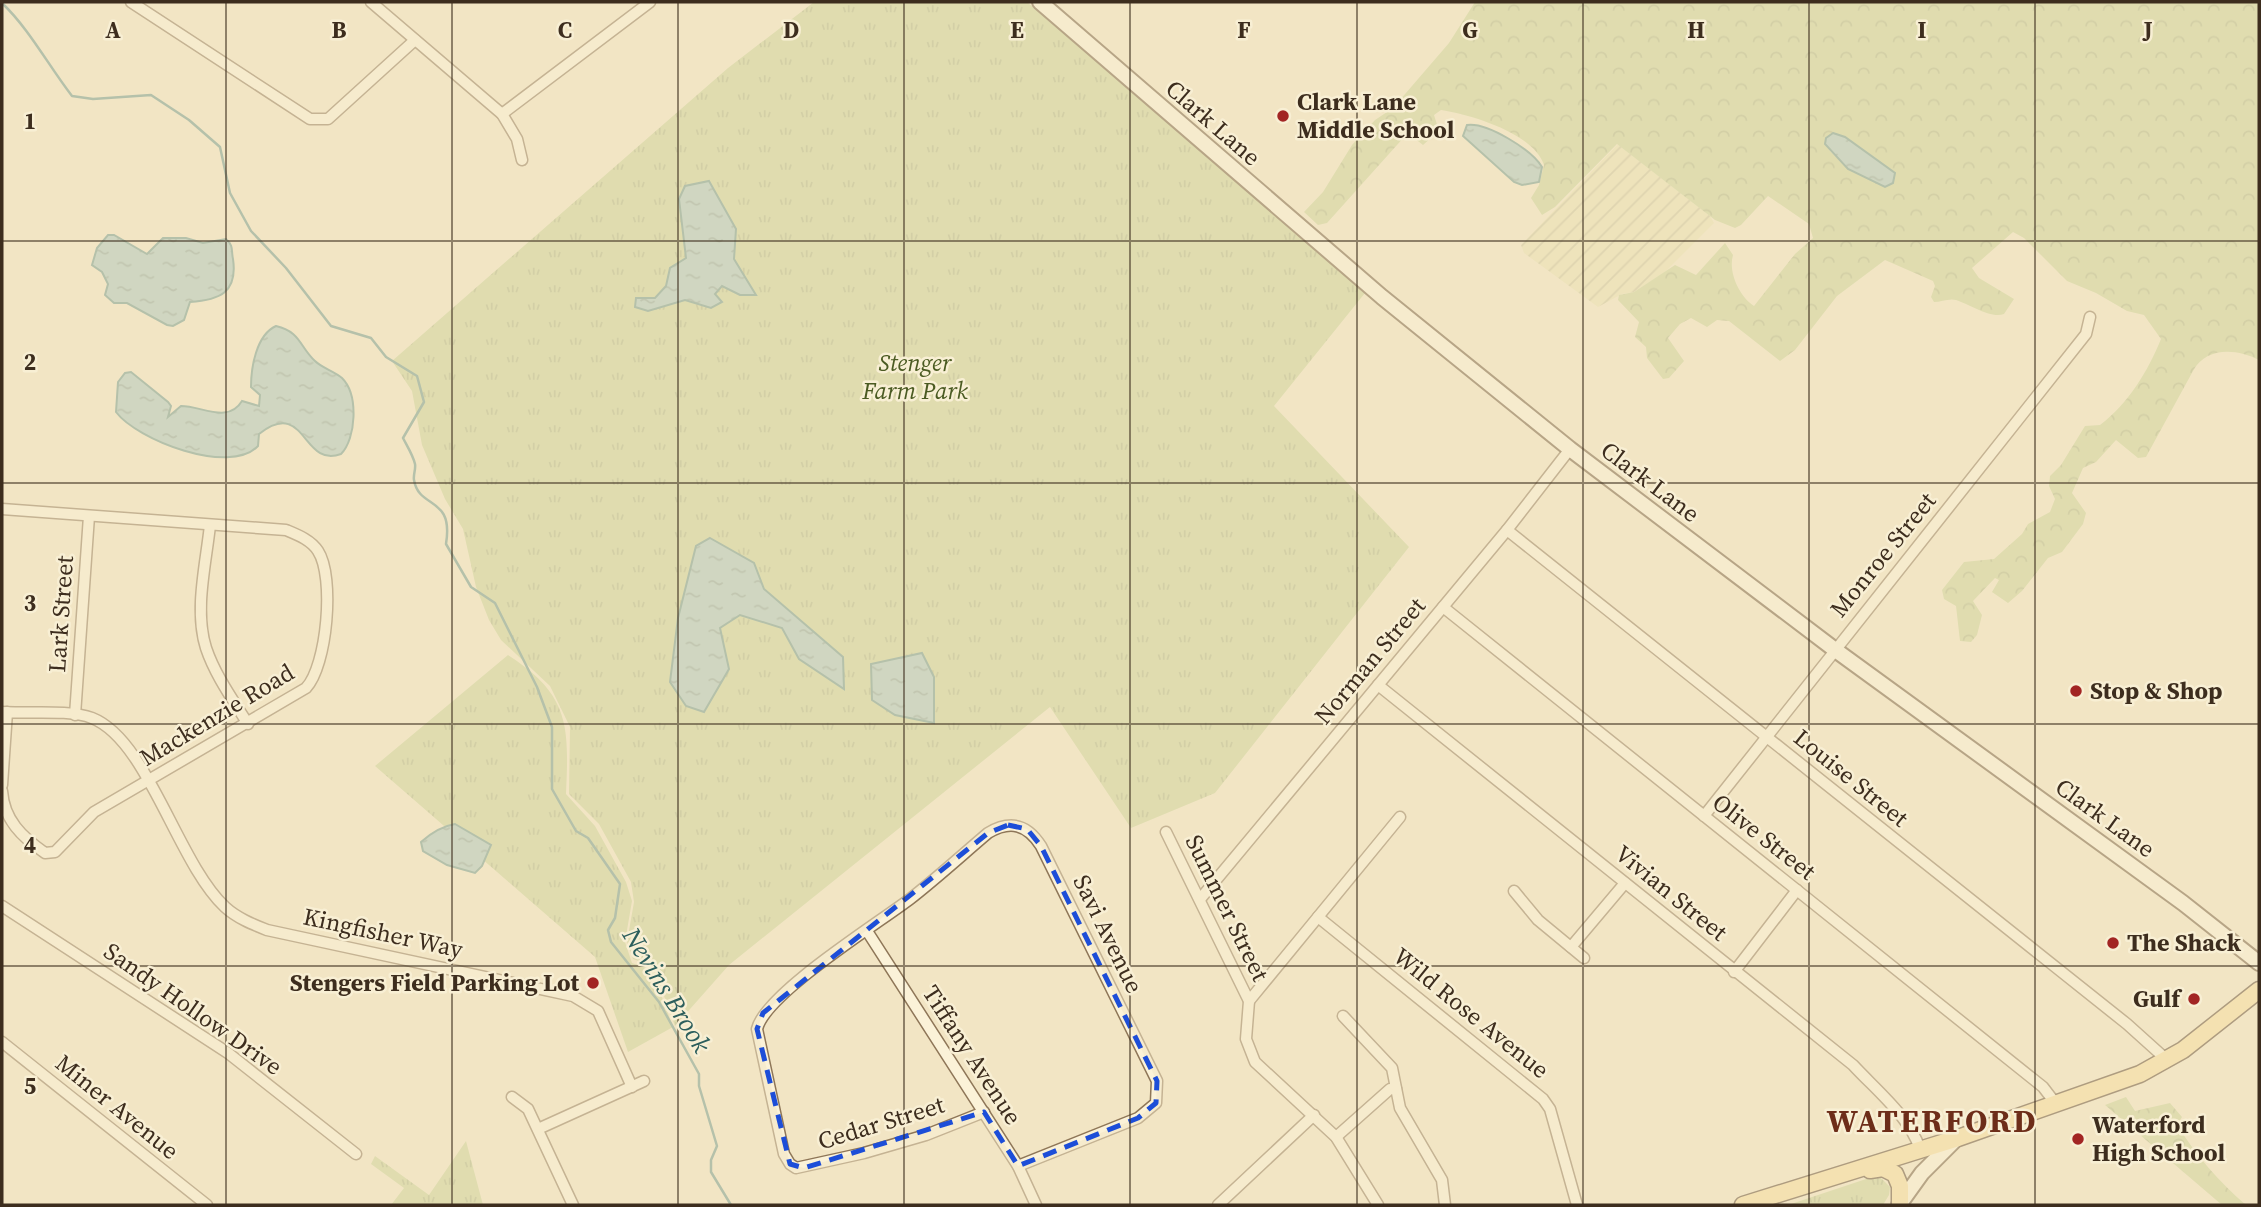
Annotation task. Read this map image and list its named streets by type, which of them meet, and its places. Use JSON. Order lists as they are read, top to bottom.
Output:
{
  "streets": {
    "main road": ["Clark Lane"],
    "street": [
      "Monroe Street",
      "Lark Street",
      "Norman Street",
      "Mackenzie Road",
      "Louise Street",
      "Olive Street",
      "Vivian Street",
      "Summer Street",
      "Kingfisher Way",
      "Savi Avenue",
      "Sandy Hollow Drive",
      "Wild Rose Avenue",
      "Tiffany Avenue",
      "Miner Avenue",
      "Cedar Street"
    ]
  },
  "crossings": [
    ["Clark Lane", "Monroe Street"],
    ["Clark Lane", "Norman Street"],
    ["Monroe Street", "Louise Street"],
    ["Monroe Street", "Olive Street"],
    ["Lark Street", "Mackenzie Road"],
    ["Lark Street", "Kingfisher Way"],
    ["Norman Street", "Louise Street"],
    ["Norman Street", "Olive Street"],
    ["Norman Street", "Vivian Street"],
    ["Norman Street", "Summer Street"],
    ["Mackenzie Road", "Kingfisher Way"],
    ["Savi Avenue", "Tiffany Avenue"],
    ["Savi Avenue", "Cedar Street"],
    ["Tiffany Avenue", "Cedar Street"]
  ],
  "districts": ["WATERFORD"],
  "water": ["Nevins Brook"],
  "parks": ["Stenger Farm Park"],
  "places": [
    "Clark Lane Middle School",
    "Stop & Shop",
    "The Shack",
    "Stengers Field Parking Lot",
    "Gulf",
    "Waterford High School"
  ],
  "grid": {
    "columns": [
      "A",
      "B",
      "C",
      "D",
      "E",
      "F",
      "G",
      "H",
      "I",
      "J"
    ],
    "rows": [
      "1",
      "2",
      "3",
      "4",
      "5"
    ]
  }
}
